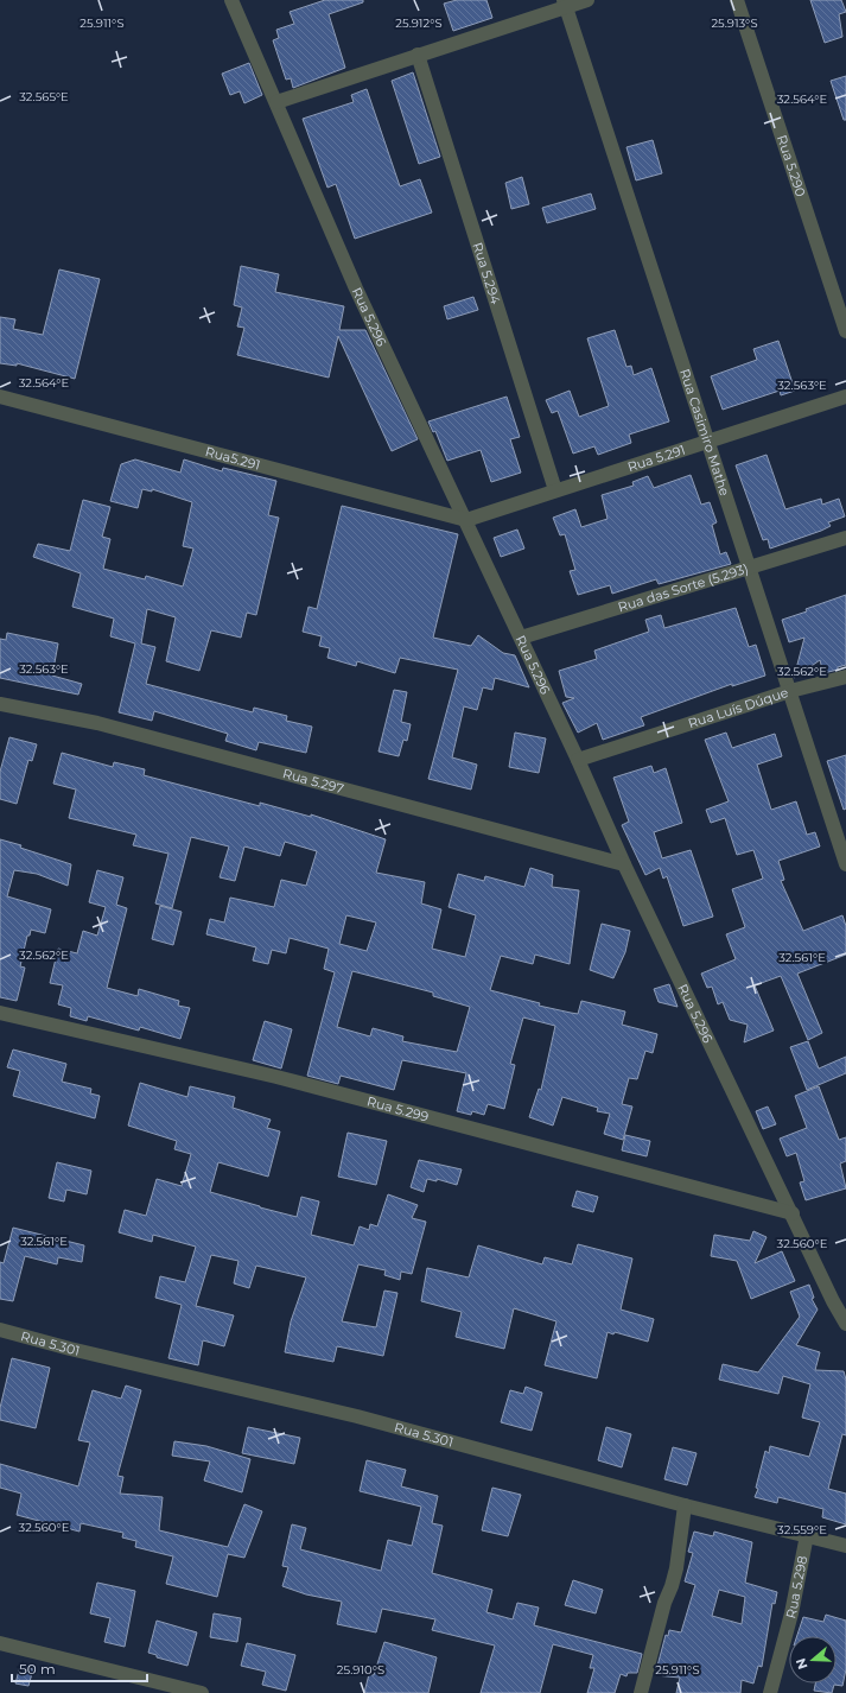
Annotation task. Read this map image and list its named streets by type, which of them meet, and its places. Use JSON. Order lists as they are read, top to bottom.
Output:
{
  "streets": {
    "street": [
      "Rua 5.290",
      "Rua 5.294",
      "Rua 5.296",
      "Rua Casimiro Mathe",
      "Rua5.291",
      "Rua 5.291",
      "Rua das Sorte (5.293)",
      "Rua Luís Dúque",
      "Rua 5.297",
      "Rua 5.299",
      "Rua 5.301",
      "Rua 5.298"
    ]
  },
  "crossings": [
    ["Rua 5.294", "Rua 5.291"],
    ["Rua 5.296", "Rua5.291"],
    ["Rua 5.296", "Rua 5.291"],
    ["Rua 5.296", "Rua das Sorte (5.293)"],
    ["Rua 5.296", "Rua Luís Dúque"],
    ["Rua 5.296", "Rua 5.297"],
    ["Rua 5.296", "Rua 5.299"],
    ["Rua Casimiro Mathe", "Rua 5.291"],
    ["Rua Casimiro Mathe", "Rua das Sorte (5.293)"],
    ["Rua Casimiro Mathe", "Rua Luís Dúque"],
    ["Rua5.291", "Rua 5.291"],
    ["Rua 5.301", "Rua 5.298"]
  ],
  "scale_bar": "50 m",
  "north": "left",
  "coordinates": [
    "25.912°S",
    "25.911°S",
    "25.913°S",
    "32.565°E",
    "32.564°E",
    "32.563°E",
    "32.562°E",
    "32.561°E",
    "32.560°E",
    "32.559°E",
    "25.910°S"
  ]
}
